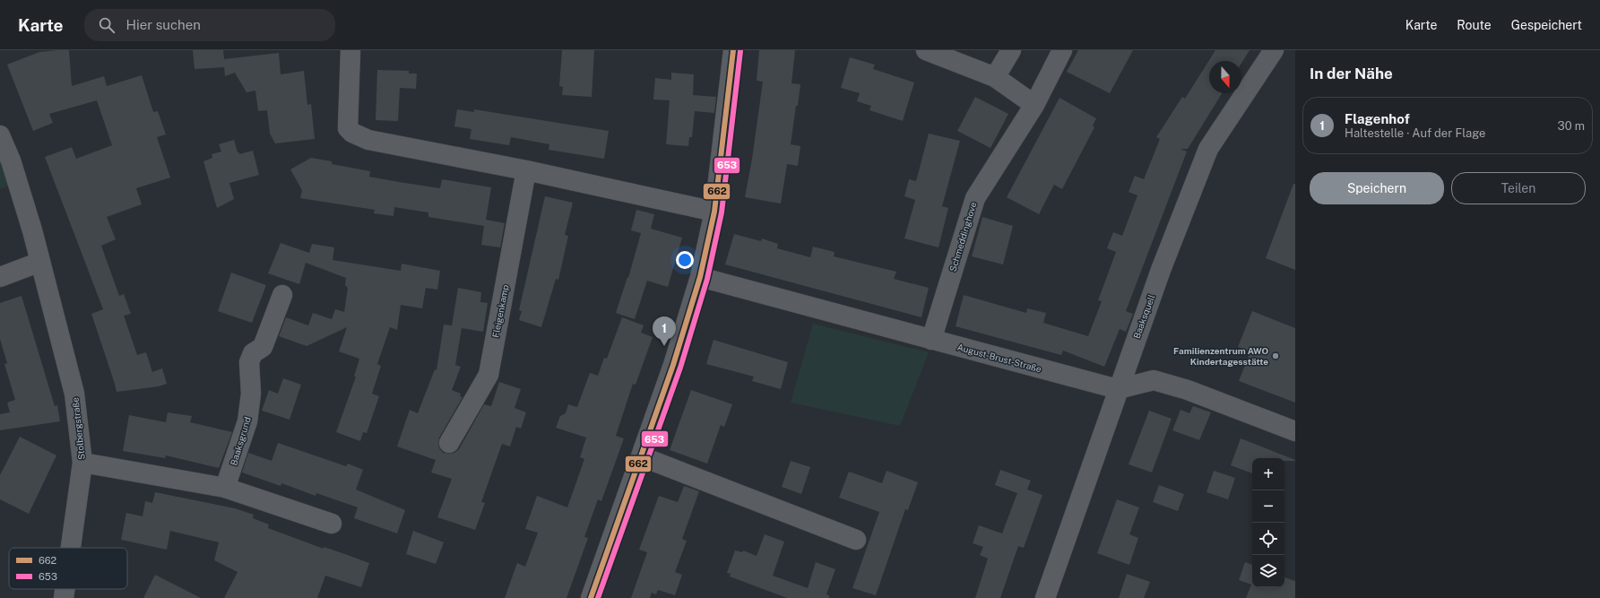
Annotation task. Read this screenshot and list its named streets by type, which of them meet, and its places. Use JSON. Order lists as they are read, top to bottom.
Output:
{
  "streets": {
    "street": [
      "Schmeddinghove",
      "Fleigenkamp",
      "Baaksquell",
      "August-Brust-Straße",
      "Stolbergstraße",
      "Baaksgrund"
    ]
  },
  "crossings": [
    ["Schmeddinghove", "August-Brust-Straße"],
    ["Baaksquell", "August-Brust-Straße"]
  ],
  "places": ["Familienzentrum AWO Kindertagesstätte"],
  "lines": ["transit line 662", "transit line 653"],
  "legend": ["662", "653"],
  "north": "bottom",
  "page": {
    "header": "Karte",
    "search": "Hier suchen",
    "nav": ["Karte", "Route", "Gespeichert"],
    "heading": "In der Nähe",
    "list": [
      {
        "mark": "1",
        "name": "Flagenhof",
        "note": "Haltestelle · Auf der Flage",
        "value": "30 m"
      }
    ],
    "buttons": ["Speichern", "Teilen"],
    "pins": "1",
    "map_buttons": ["+", "−"]
  }
}
